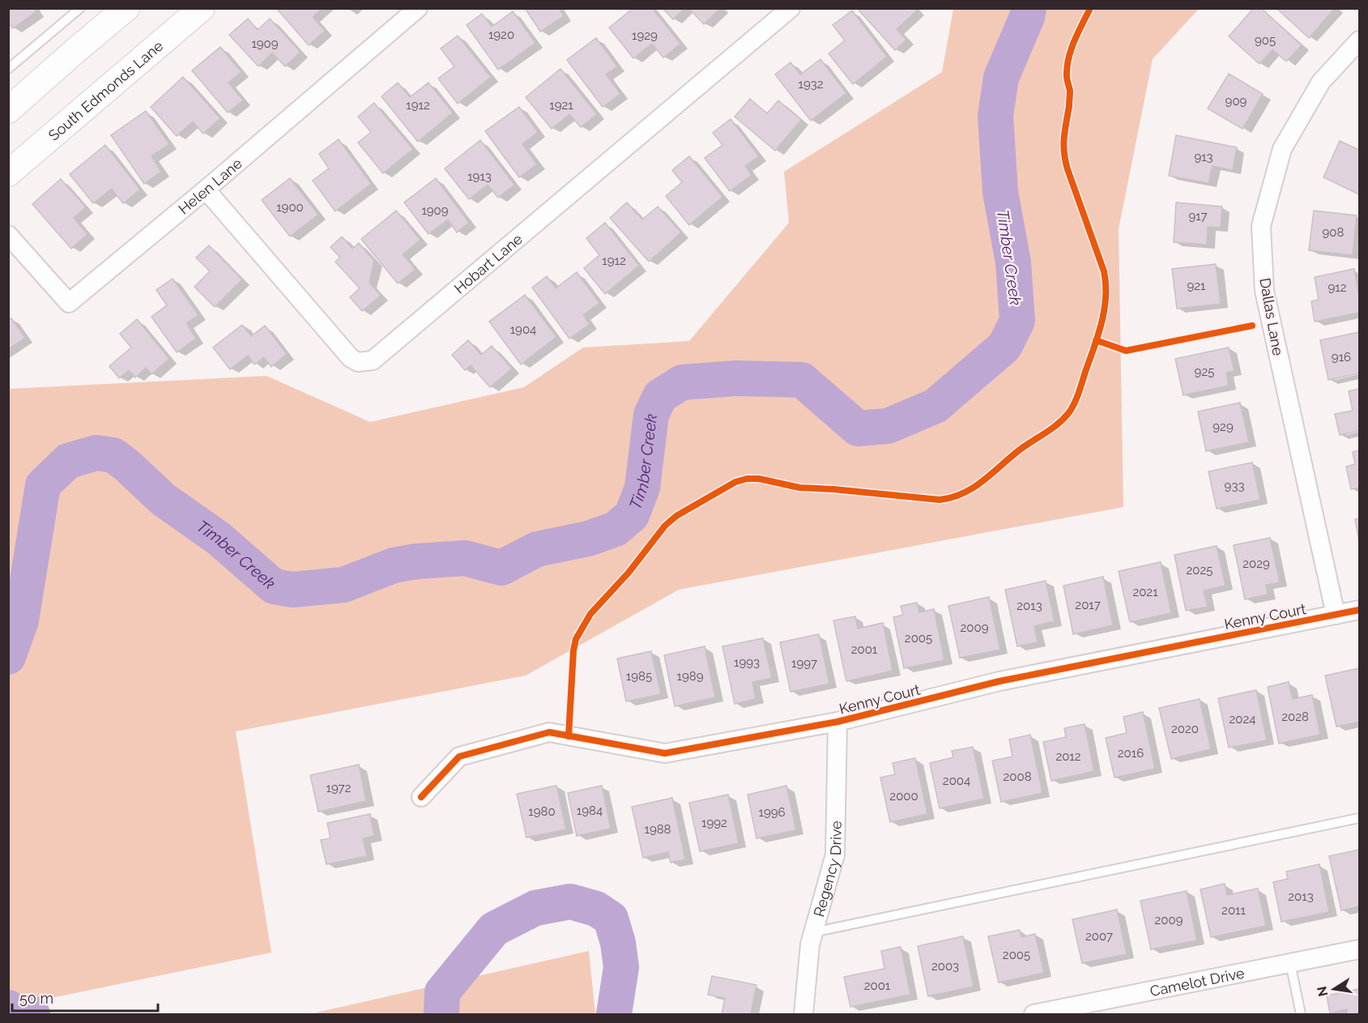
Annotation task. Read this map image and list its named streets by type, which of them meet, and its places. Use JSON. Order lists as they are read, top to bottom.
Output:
{
  "streets": {
    "main road": ["South Edmonds Lane"],
    "street": [
      "Helen Lane",
      "Hobart Lane",
      "Dallas Lane",
      "Kenny Court",
      "Regency Drive",
      "Camelot Drive"
    ]
  },
  "crossings": [
    ["Helen Lane", "Hobart Lane"],
    ["Dallas Lane", "Kenny Court"],
    ["Kenny Court", "Regency Drive"]
  ],
  "water": ["Timber Creek"],
  "house_numbers": [
    "1920",
    "1929",
    "905",
    "1909",
    "1932",
    "909",
    "1912",
    "1921",
    "913",
    "1913",
    "1900",
    "1909",
    "917",
    "908",
    "1912",
    "921",
    "912",
    "1904",
    "916",
    "925",
    "929",
    "933",
    "2029",
    "2025",
    "2021",
    "2017",
    "2013",
    "2009",
    "2005",
    "2001",
    "1993",
    "1997",
    "1985",
    "1989",
    "2028",
    "2024",
    "2020",
    "2016",
    "2012",
    "2008",
    "2004",
    "1972",
    "2000",
    "1984",
    "1980",
    "1996",
    "1992",
    "1988",
    "2013",
    "2011",
    "2009",
    "2007",
    "2005",
    "2003",
    "2001"
  ],
  "scale_bar": "50 m",
  "north": "left"
}
